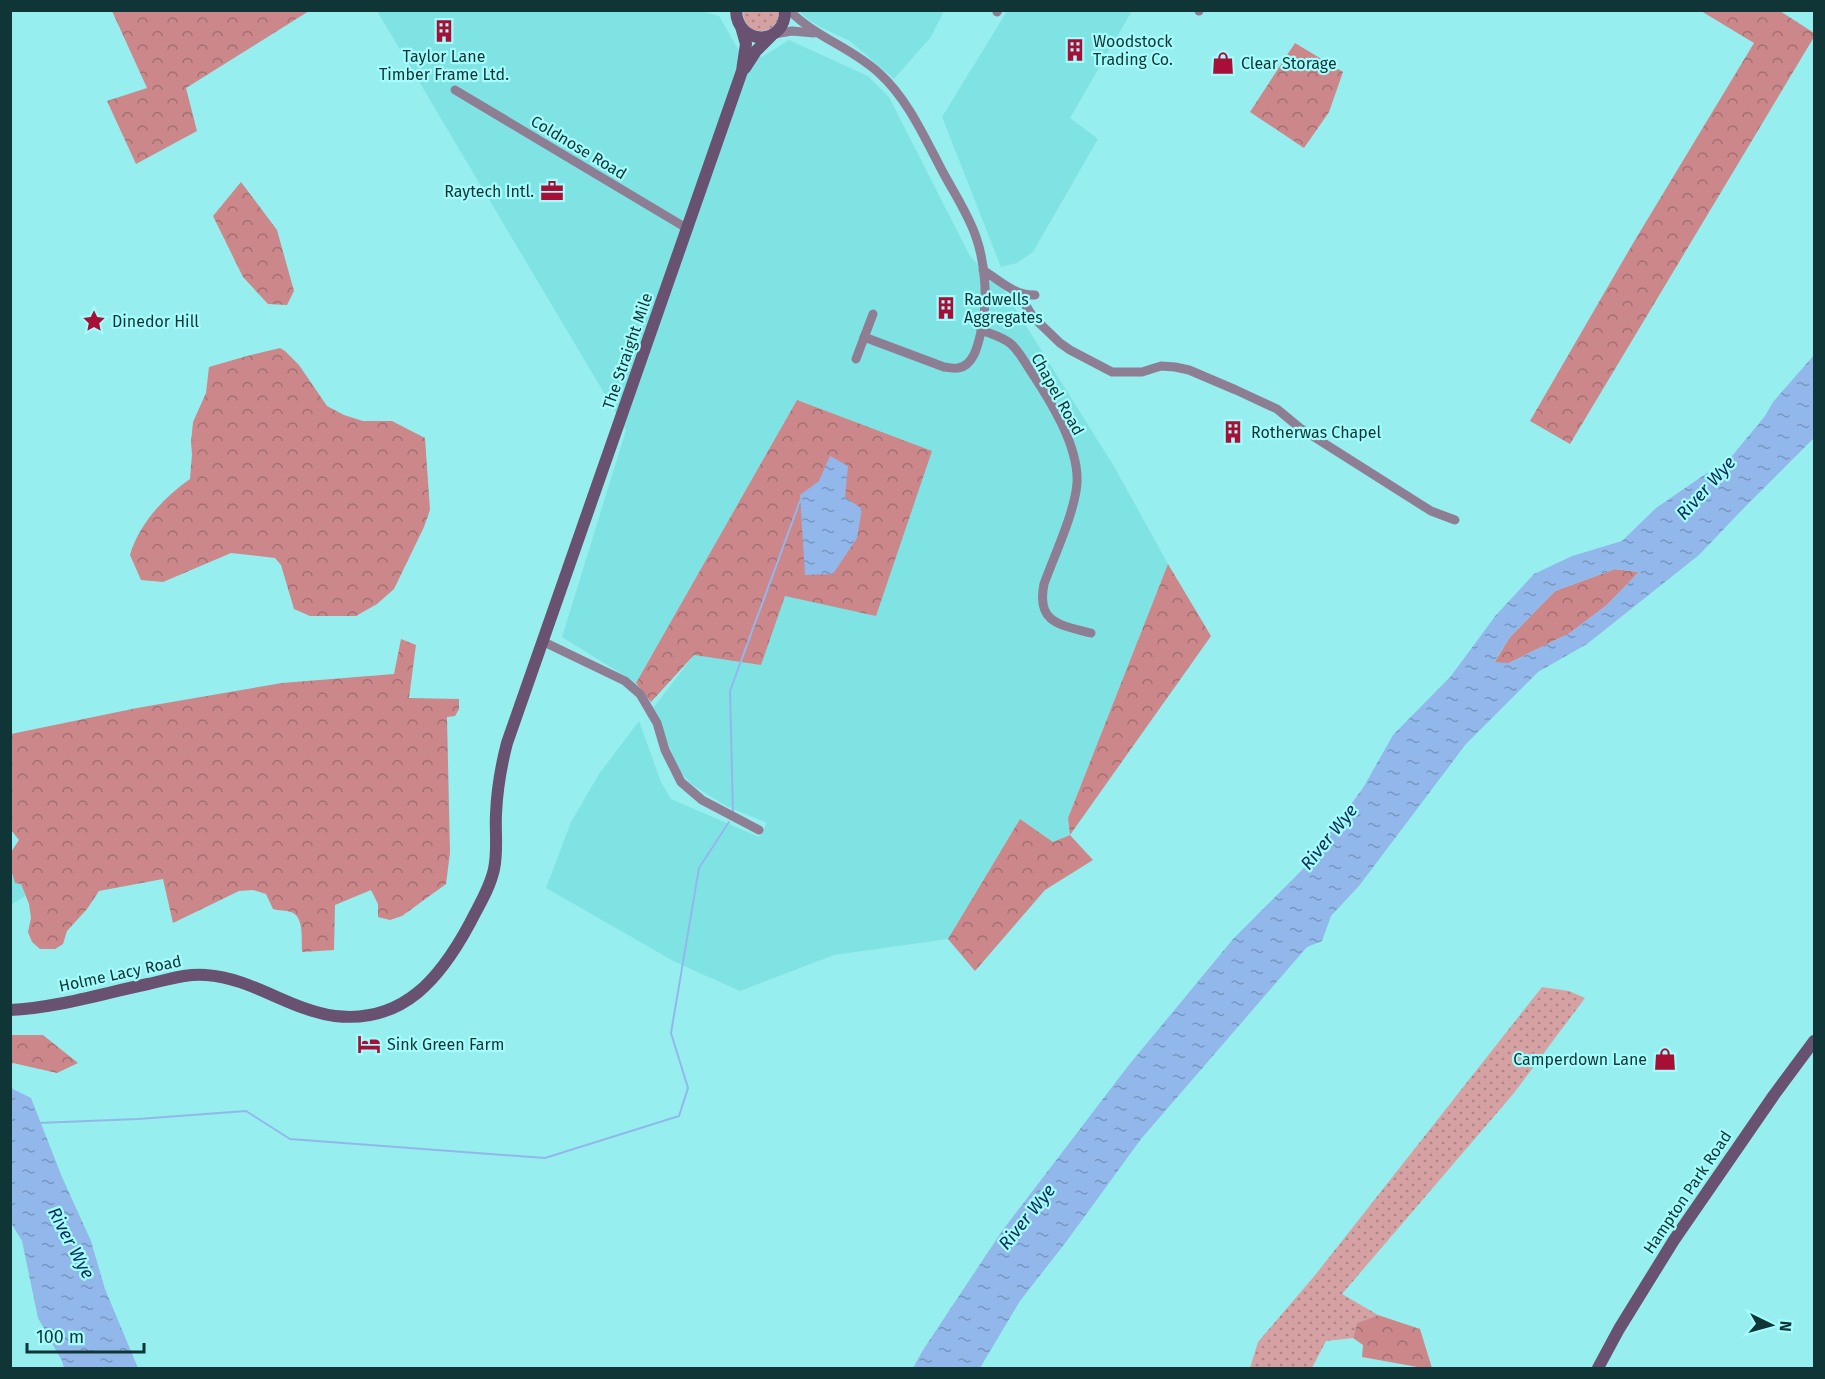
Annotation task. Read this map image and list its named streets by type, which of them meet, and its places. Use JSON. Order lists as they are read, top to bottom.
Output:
{
  "streets": {
    "main road": ["The Straight Mile", "Holme Lacy Road", "Hampton Park Road"],
    "street": ["Coldnose Road", "Chapel Road"]
  },
  "crossings": [
    ["Coldnose Road", "The Straight Mile"],
    ["The Straight Mile", "Holme Lacy Road"]
  ],
  "water": ["River Wye"],
  "places": {
    "building": [
      "Taylor Lane Timber Frame Ltd.",
      "Woodstock Trading Co.",
      "Radwells Aggregates",
      "Rotherwas Chapel"
    ],
    "shop": ["Clear Storage", "Camperdown Lane"],
    "office": ["Raytech Intl."],
    "place": ["Dinedor Hill"],
    "hotel": ["Sink Green Farm"]
  },
  "scale_bar": "100 m",
  "north": "right"
}
